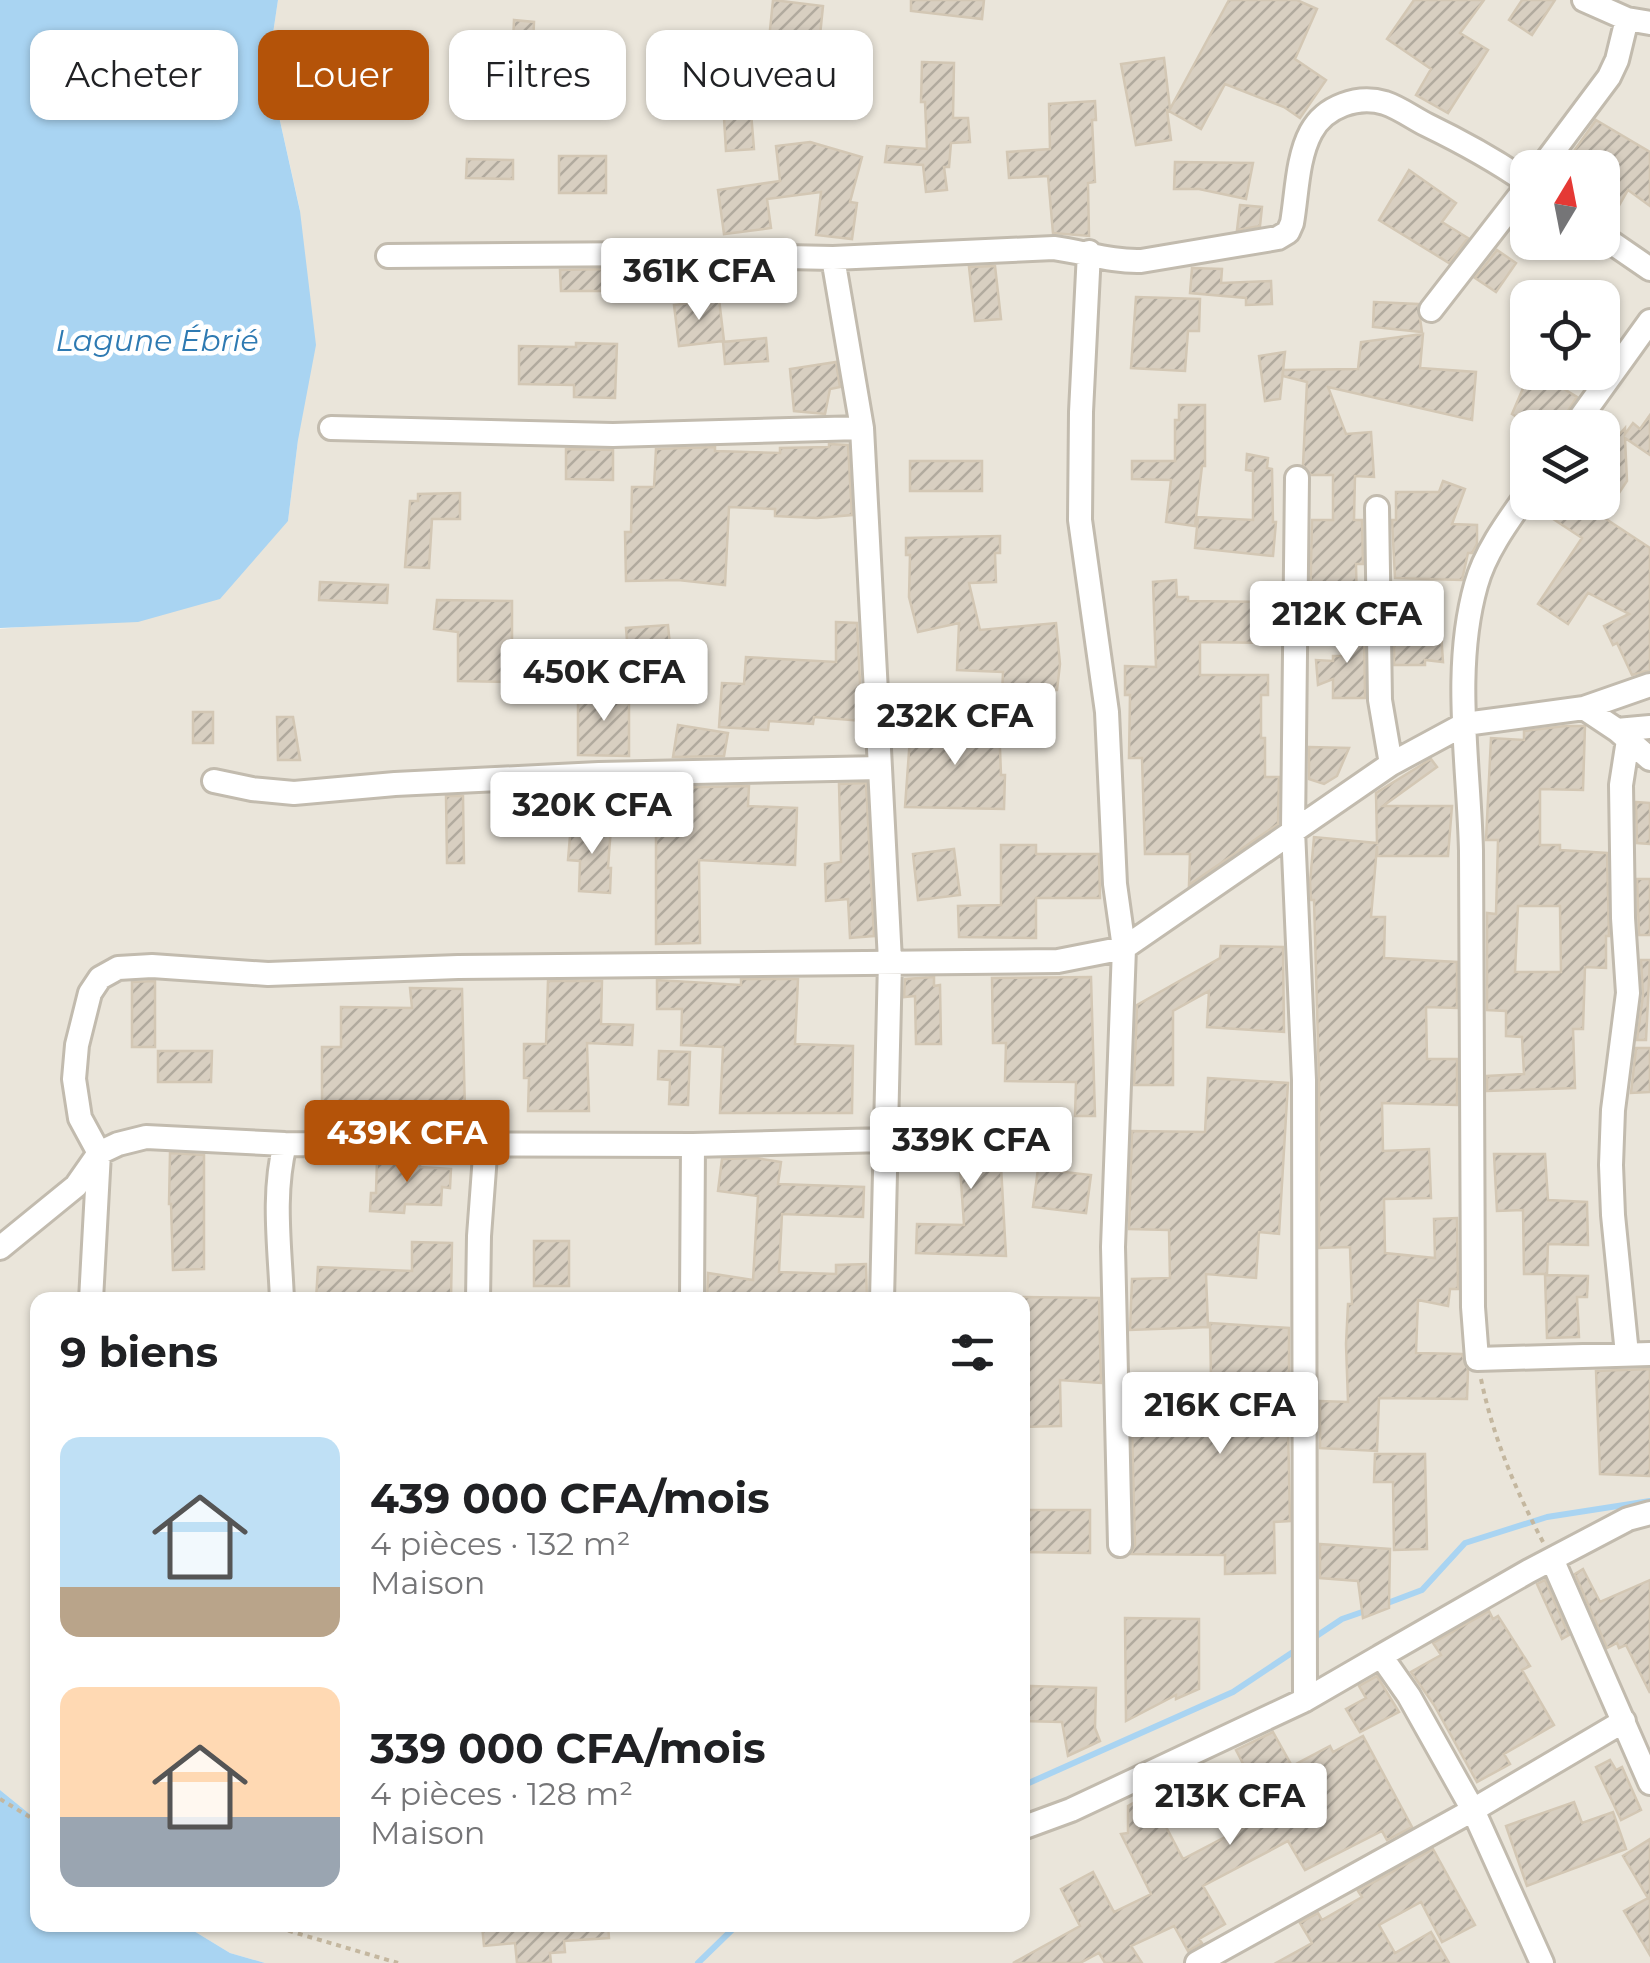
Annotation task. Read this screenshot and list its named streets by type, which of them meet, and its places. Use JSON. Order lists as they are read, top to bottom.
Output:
{
  "water": ["Lagune Ébrié"],
  "north": "top",
  "page": {
    "chip": [
      "Acheter",
      "Louer",
      "Filtres",
      "Nouveau"
    ],
    "price": [
      "361K CFA",
      "212K CFA",
      "450K CFA",
      "232K CFA",
      "320K CFA",
      "439K CFA",
      "339K CFA",
      "216K CFA",
      "213K CFA"
    ],
    "heading": "9 biens",
    "list": [
      {
        "name": "439 000 CFA/mois",
        "note": "4 pièces · 132 m² · Maison"
      },
      {
        "name": "339 000 CFA/mois",
        "note": "4 pièces · 128 m² · Maison"
      }
    ]
  }
}
